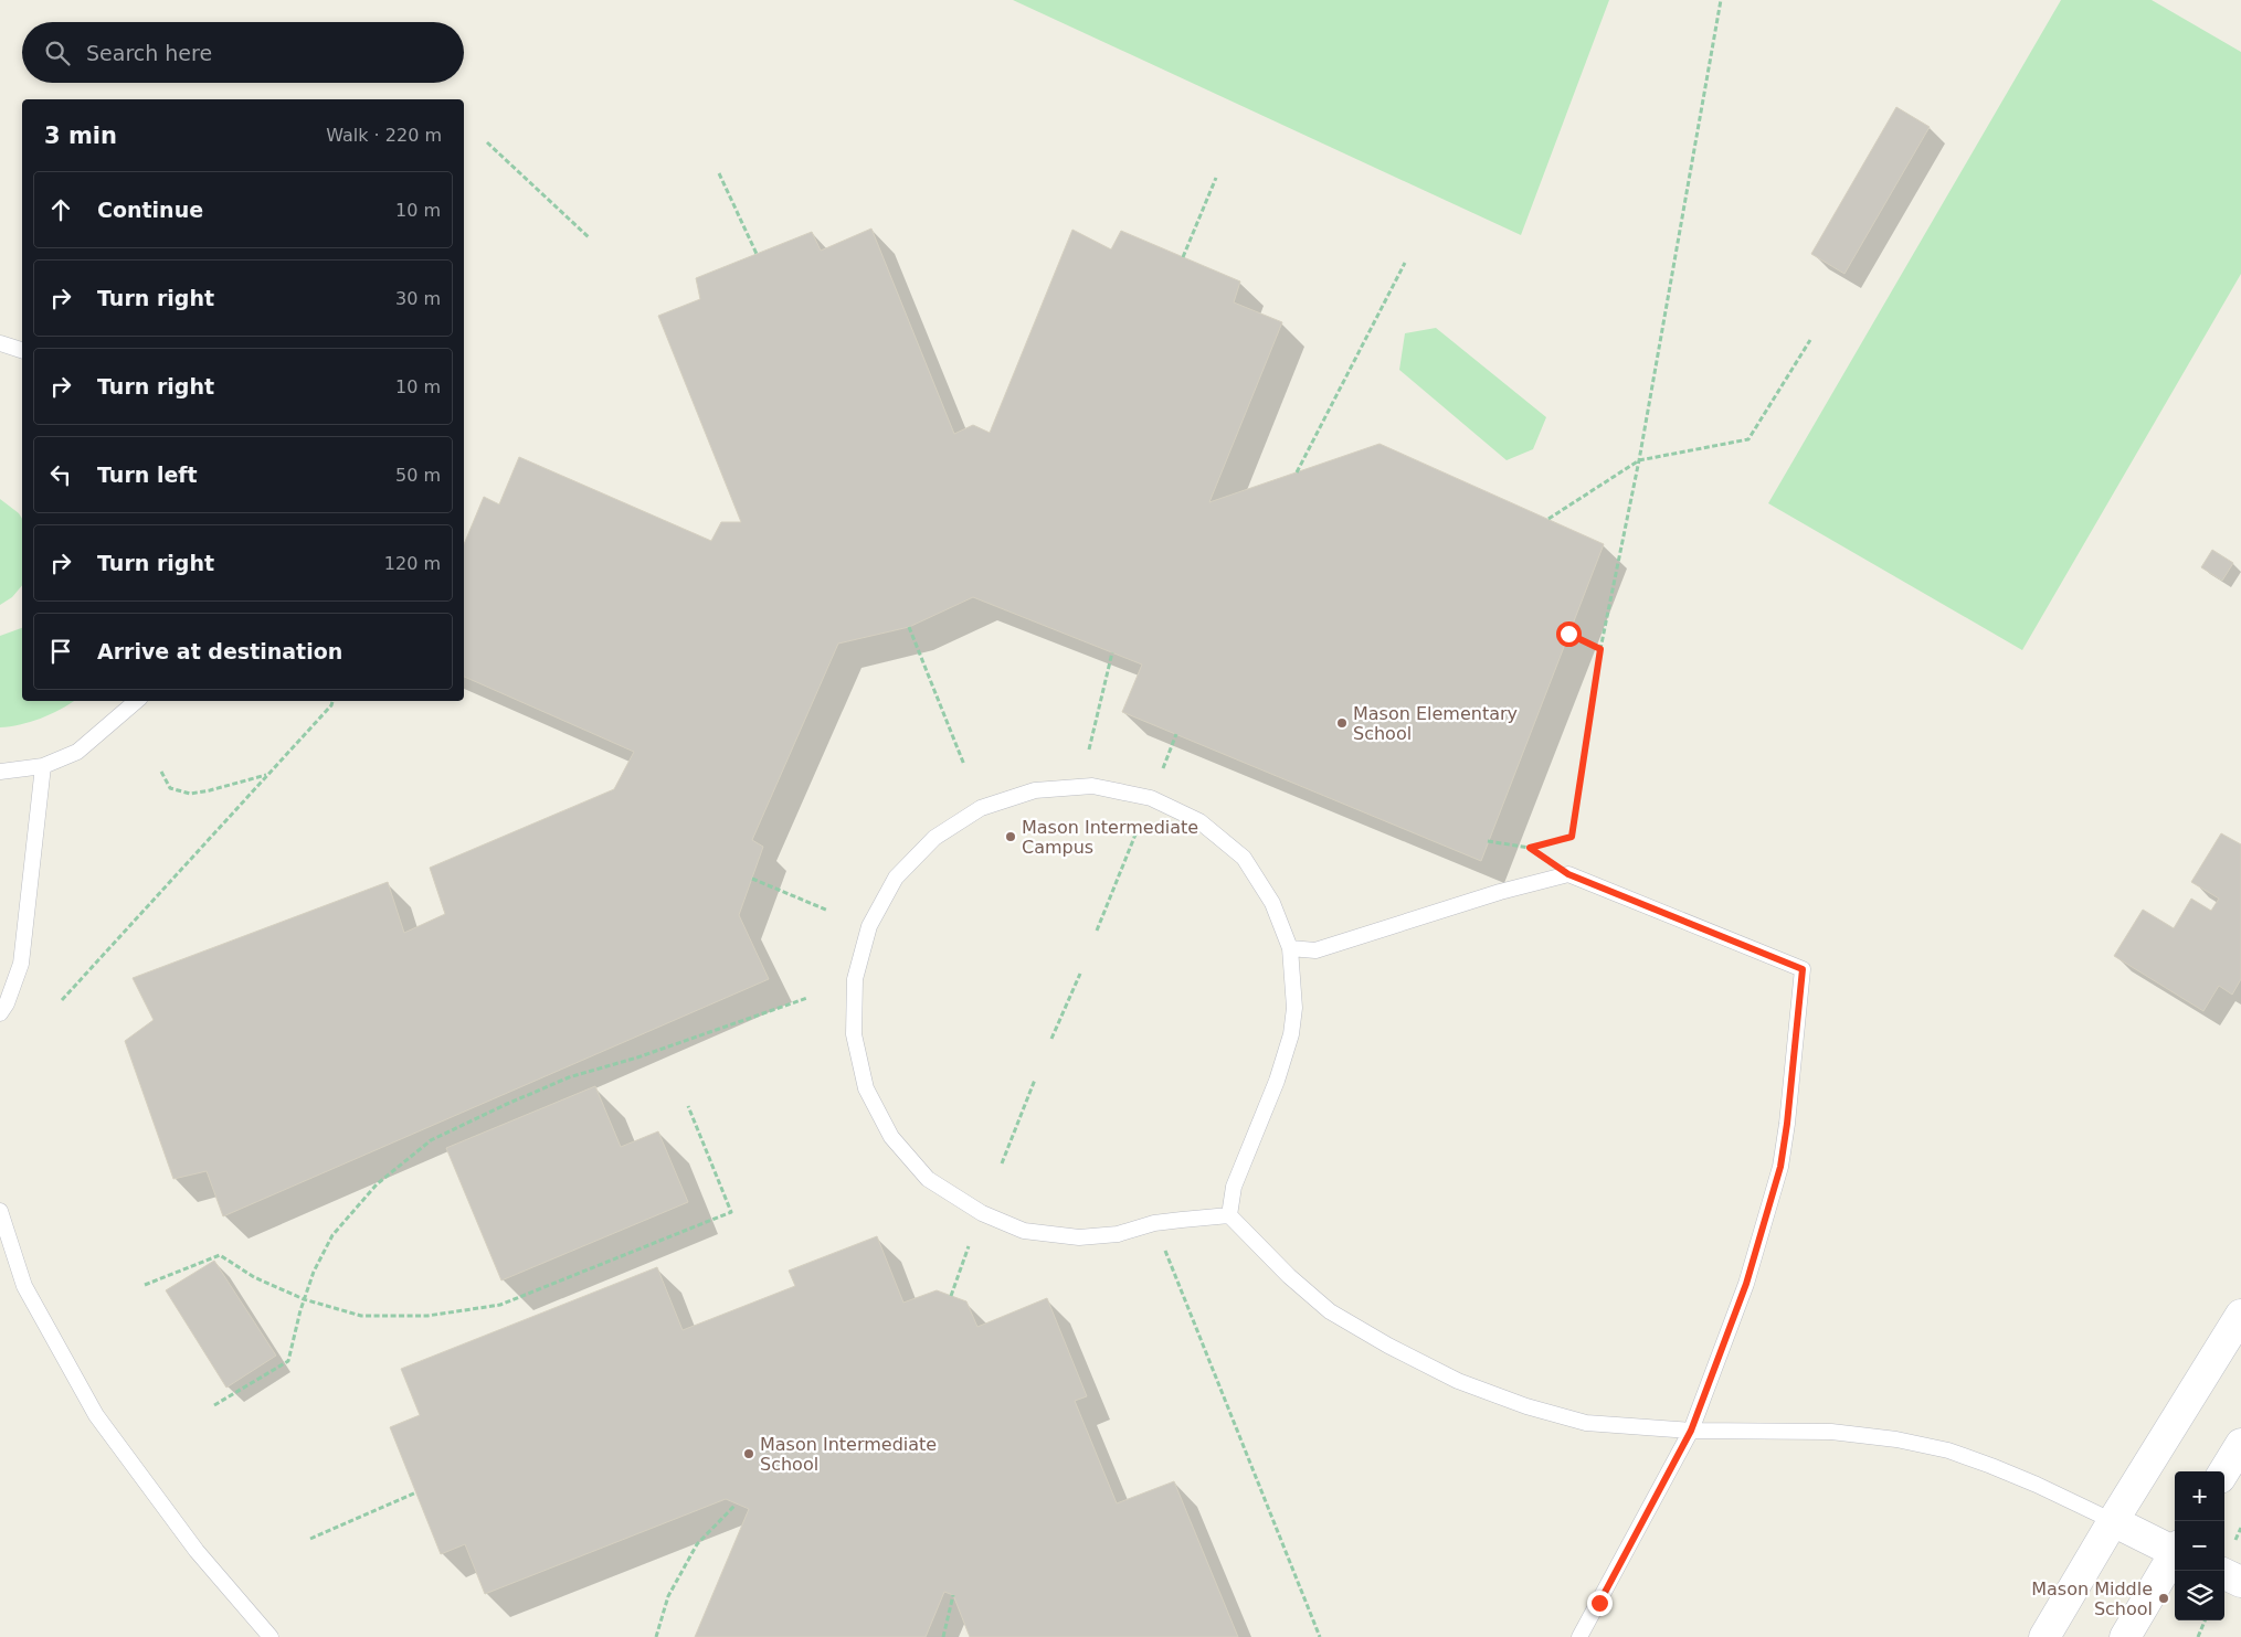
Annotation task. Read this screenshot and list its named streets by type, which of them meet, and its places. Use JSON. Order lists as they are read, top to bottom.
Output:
{
  "places": [
    "Mason Elementary School",
    "Mason Intermediate Campus",
    "Mason Intermediate School",
    "Mason Middle School"
  ],
  "page": {
    "search": "Search here",
    "heading": ["3 min", "Walk · 220 m"],
    "list": [
      ["Continue", "10 m"],
      ["Turn right", "30 m"],
      ["Turn right", "10 m"],
      ["Turn left", "50 m"],
      ["Turn right", "120 m"],
      "Arrive at destination"
    ],
    "map_buttons": ["+", "−"]
  }
}
